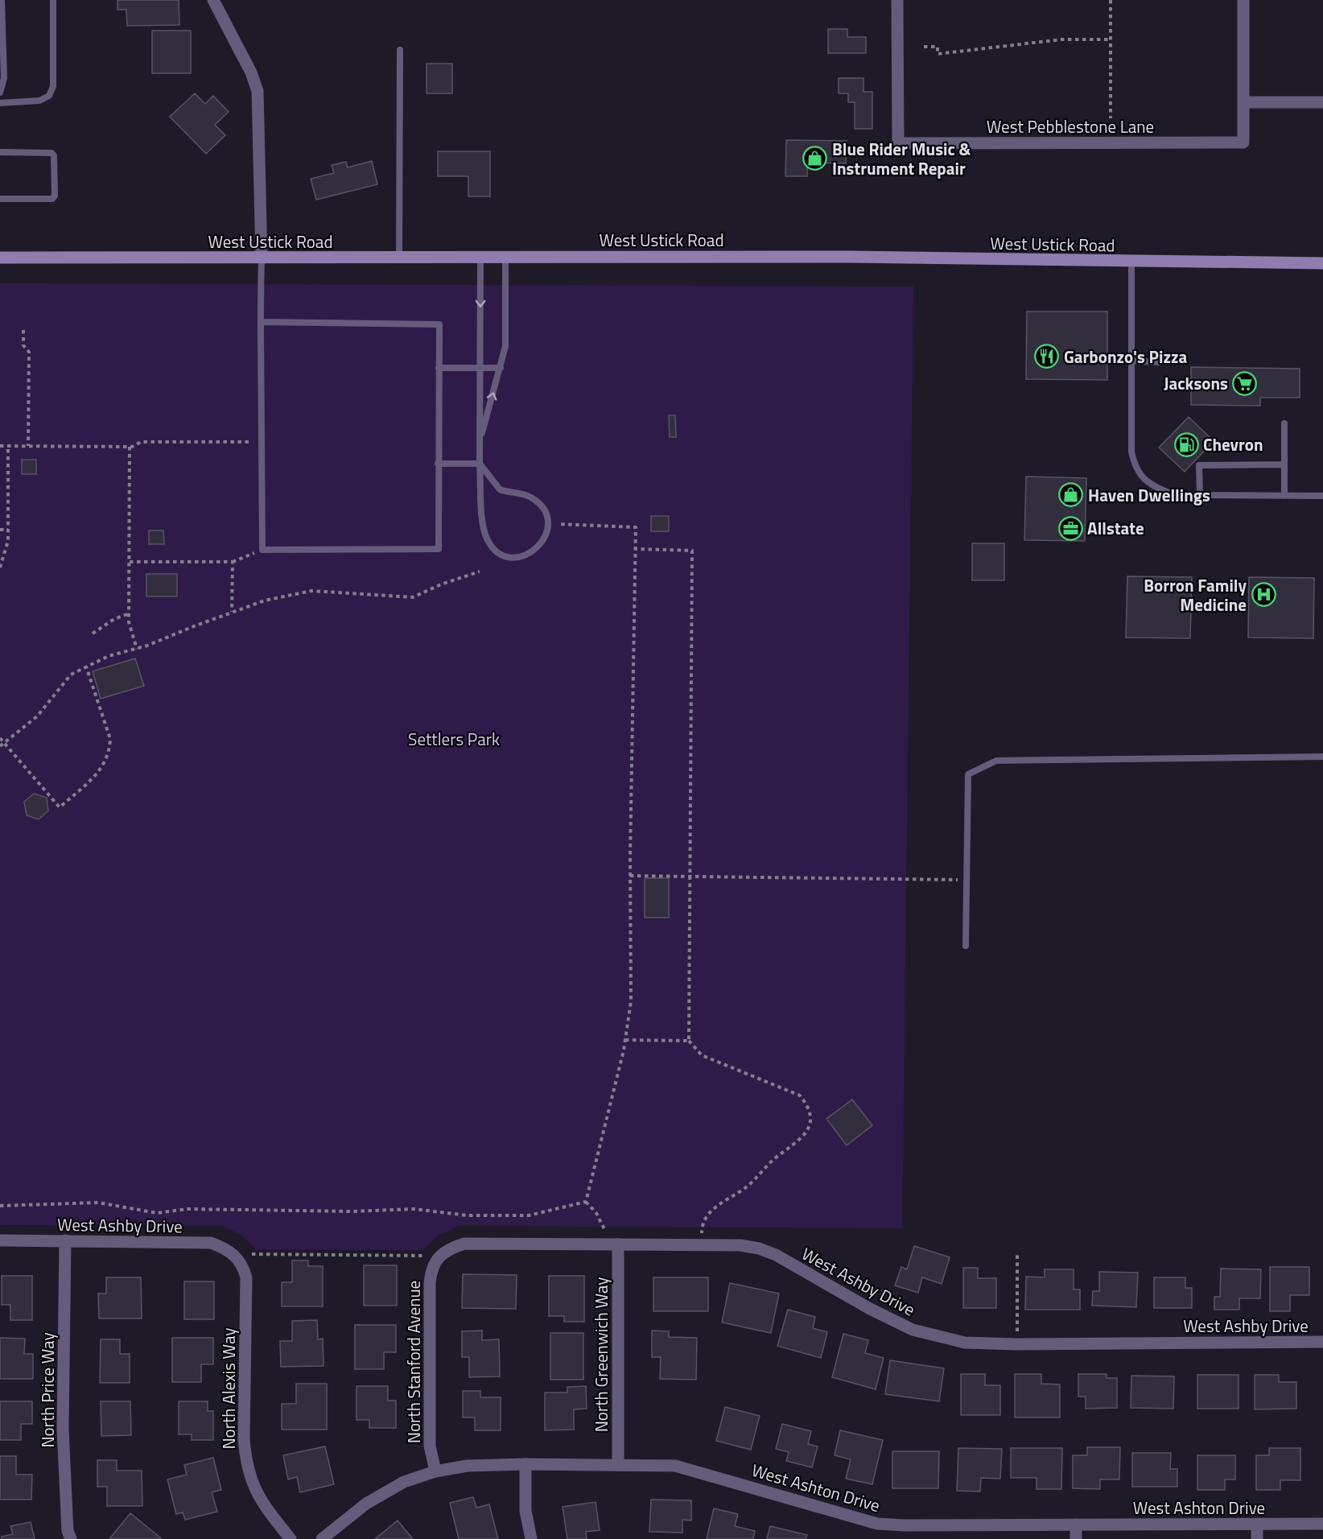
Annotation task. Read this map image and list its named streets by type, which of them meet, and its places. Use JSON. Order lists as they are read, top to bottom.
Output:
{
  "streets": {
    "main road": ["West Ustick Road"],
    "street": [
      "West Pebblestone Lane",
      "West Ashby Drive",
      "North Greenwich Way",
      "North Stanford Avenue",
      "North Alexis Way",
      "North Price Way",
      "West Ashton Drive"
    ]
  },
  "crossings": [
    ["West Ashby Drive", "North Greenwich Way"],
    ["West Ashby Drive", "North Stanford Avenue"],
    ["West Ashby Drive", "North Alexis Way"],
    ["West Ashby Drive", "North Price Way"],
    ["North Greenwich Way", "West Ashton Drive"],
    ["North Stanford Avenue", "West Ashton Drive"]
  ],
  "parks": ["Settlers Park"],
  "places": {
    "shop": ["Blue Rider Music & Instrument Repair", "Haven Dwellings"],
    "restaurant": ["Garbonzo's Pizza"],
    "supermarket": ["Jacksons"],
    "fuel station": ["Chevron"],
    "office": ["Allstate"],
    "hospital": ["Borron Family Medicine"]
  }
}
